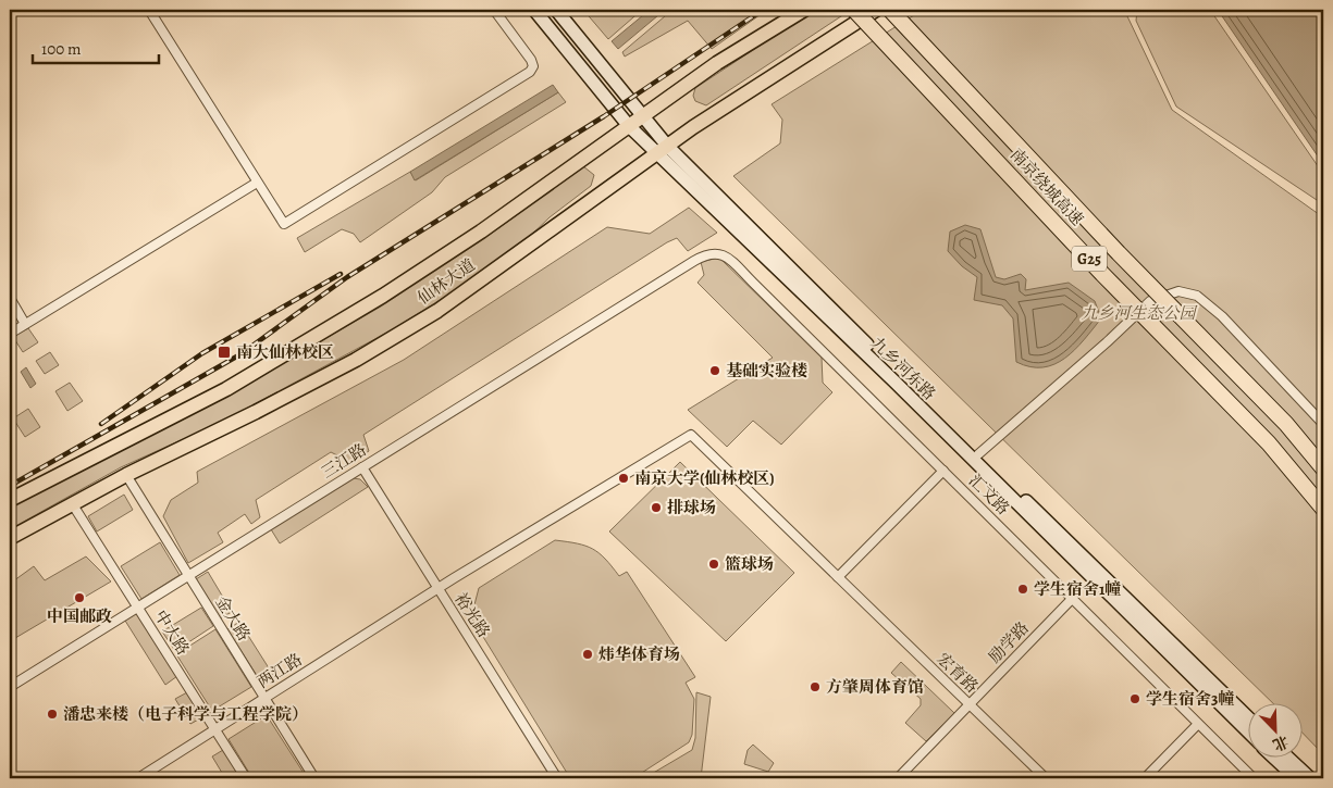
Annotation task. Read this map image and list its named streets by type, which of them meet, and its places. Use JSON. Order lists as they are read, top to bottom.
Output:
{
  "streets": {
    "highway": ["南京绕城高速", "G25"],
    "main road": ["仙林大道", "九乡河东路"],
    "street": [
      "三江路",
      "汇文路",
      "裕光路",
      "金大路",
      "中大路",
      "励学路",
      "两江路",
      "宏育路"
    ]
  },
  "crossings": [
    ["仙林大道", "九乡河东路"],
    ["仙林大道", "金大路"],
    ["仙林大道", "中大路"],
    ["三江路", "汇文路"],
    ["三江路", "裕光路"],
    ["三江路", "金大路"],
    ["三江路", "中大路"],
    ["汇文路", "励学路"],
    ["裕光路", "两江路"],
    ["金大路", "两江路"],
    ["中大路", "两江路"],
    ["励学路", "宏育路"],
    ["两江路", "宏育路"]
  ],
  "parks": ["九乡河生态公园"],
  "places": {
    "transit": ["南大仙林校区"],
    "other": [
      "基础实验楼",
      "南京大学(仙林校区)",
      "排球场",
      "篮球场",
      "学生宿舍1幢",
      "中国邮政",
      "炜华体育场",
      "方肇周体育馆",
      "学生宿舍3幢",
      "潘忠来楼（电子科学与工程学院）"
    ]
  },
  "scale_bar": "100 m",
  "north": "bottom right"
}
